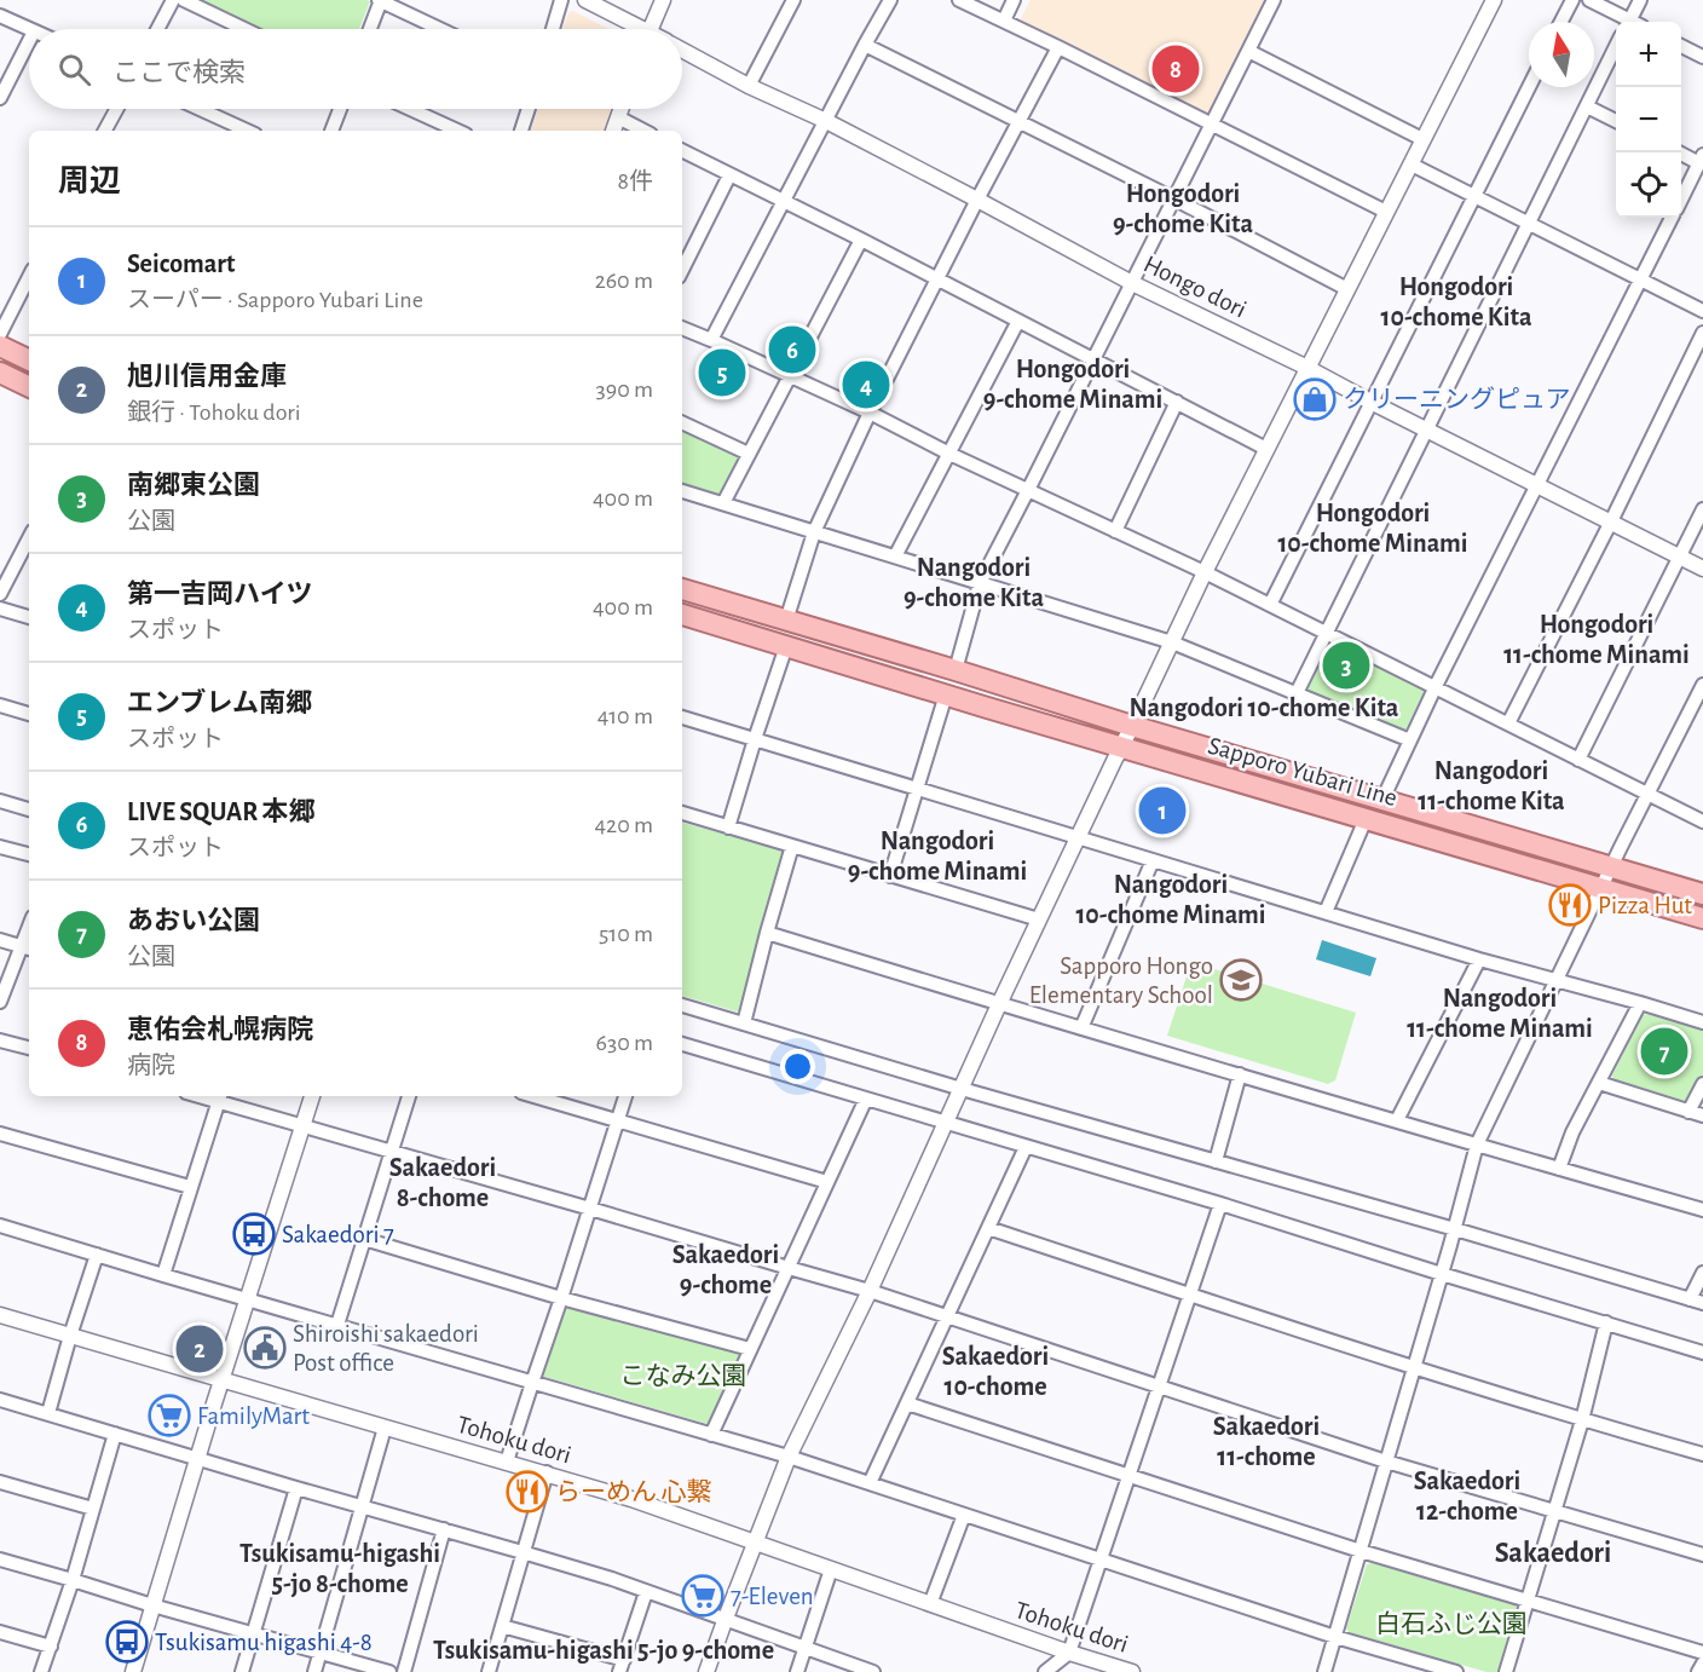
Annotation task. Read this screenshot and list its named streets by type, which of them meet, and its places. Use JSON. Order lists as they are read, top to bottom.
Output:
{
  "streets": {
    "main road": ["Sapporo Yubari Line"],
    "street": ["Hongo dori", "Tohoku dori"]
  },
  "districts": [
    "Hongodori 9-chome Kita",
    "Hongodori 10-chome Kita",
    "Hongodori 9-chome Minami",
    "Hongodori 10-chome Minami",
    "Nangodori 9-chome Kita",
    "Hongodori 11-chome Minami",
    "Nangodori 10-chome Kita",
    "Nangodori 11-chome Kita",
    "Nangodori 9-chome Minami",
    "Nangodori 10-chome Minami",
    "Nangodori 11-chome Minami",
    "Sakaedori 8-chome",
    "Sakaedori 9-chome",
    "Sakaedori 10-chome",
    "Sakaedori 11-chome",
    "Sakaedori 12-chome",
    "Tsukisamu-higashi 5-jo 8-chome",
    "Sakaedori",
    "Tsukisamu-higashi 5-jo 9-chome"
  ],
  "parks": ["こなみ公園", "白石ふじ公園"],
  "places": {
    "shop": ["クリーニングピュア"],
    "restaurant": ["Pizza Hut", "らーめん 心繋"],
    "school or university": ["Sapporo Hongo Elementary School"],
    "bus stop": ["Sakaedori 7", "Tsukisamu higashi 4-8"],
    "public building": ["Shiroishi sakaedori Post office"],
    "supermarket": ["FamilyMart", "7-Eleven"]
  },
  "north": "top",
  "page": {
    "map_buttons": ["+", "−"],
    "search": "ここで検索",
    "pins": [
      "8",
      "6",
      "5",
      "4",
      "3",
      "1",
      "7",
      "2"
    ],
    "heading": ["周辺", "8件"],
    "list": [
      {
        "mark": "1",
        "name": "Seicomart",
        "note": "スーパー · Sapporo Yubari Line",
        "value": "260 m"
      },
      {
        "mark": "2",
        "name": "旭川信用金庫",
        "note": "銀行 · Tohoku dori",
        "value": "390 m"
      },
      {
        "mark": "3",
        "name": "南郷東公園",
        "note": "公園",
        "value": "400 m"
      },
      {
        "mark": "4",
        "name": "第一吉岡ハイツ",
        "note": "スポット",
        "value": "400 m"
      },
      {
        "mark": "5",
        "name": "エンブレム南郷",
        "note": "スポット",
        "value": "410 m"
      },
      {
        "mark": "6",
        "name": "LIVE SQUAR 本郷",
        "note": "スポット",
        "value": "420 m"
      },
      {
        "mark": "7",
        "name": "あおい公園",
        "note": "公園",
        "value": "510 m"
      },
      {
        "mark": "8",
        "name": "恵佑会札幌病院",
        "note": "病院",
        "value": "630 m"
      }
    ]
  }
}
